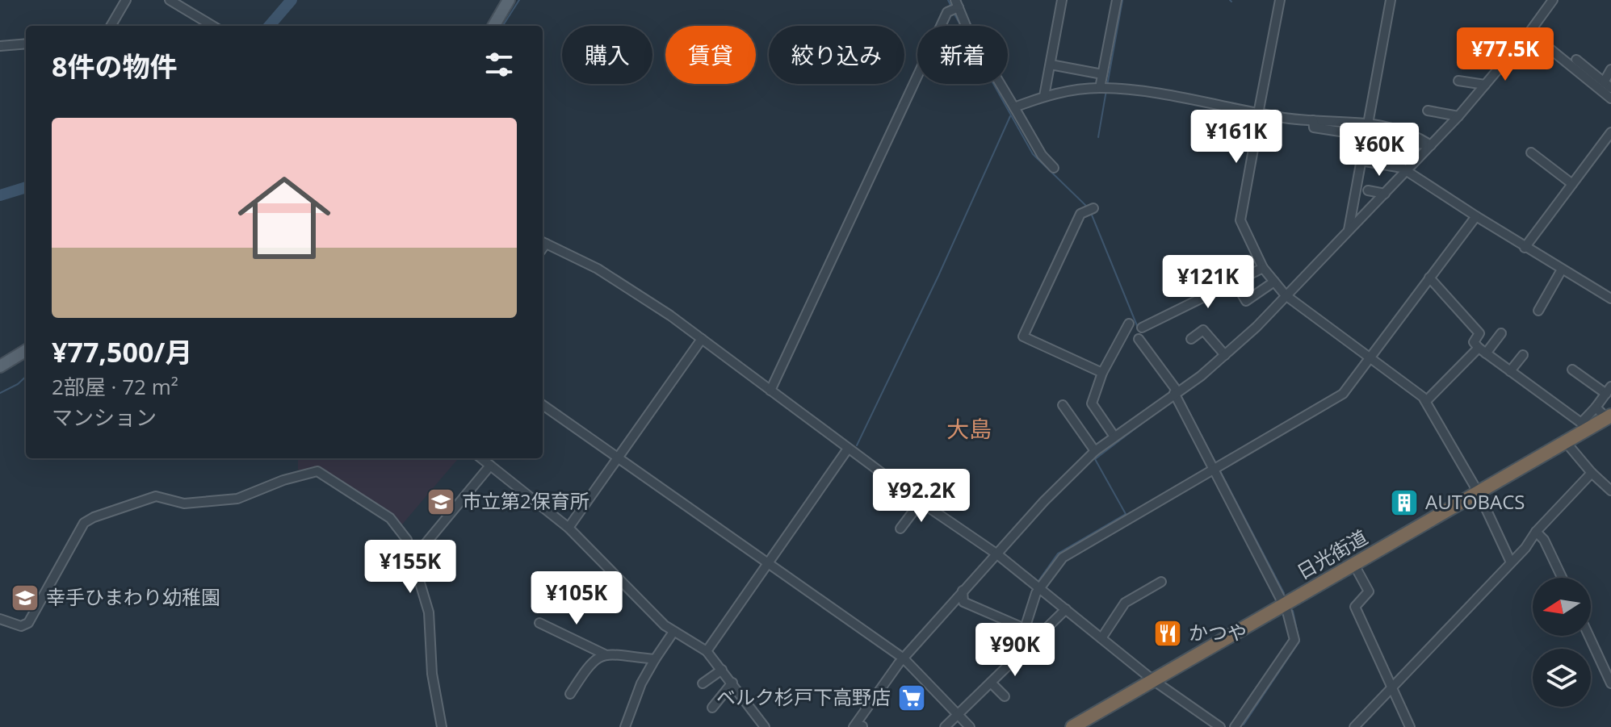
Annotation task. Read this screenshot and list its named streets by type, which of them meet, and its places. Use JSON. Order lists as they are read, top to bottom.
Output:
{
  "streets": {
    "highway": ["日光街道"]
  },
  "districts": ["大島"],
  "places": {
    "school or university": ["市立第2保育所", "幸手ひまわり幼稚園"],
    "building": ["AUTOBACS"],
    "restaurant": ["かつや"],
    "supermarket": ["ベルク杉戸下高野店"]
  },
  "north": "left",
  "page": {
    "chip": [
      "購入",
      "賃貸",
      "絞り込み",
      "新着"
    ],
    "heading": "8件の物件",
    "price": [
      "¥77.5K",
      "¥161K",
      "¥60K",
      "¥121K",
      "¥92.2K",
      "¥155K",
      "¥105K",
      "¥90K"
    ],
    "list": [
      {
        "name": "¥77,500/月",
        "note": "2部屋 · 72 m² · マンション"
      }
    ]
  }
}
